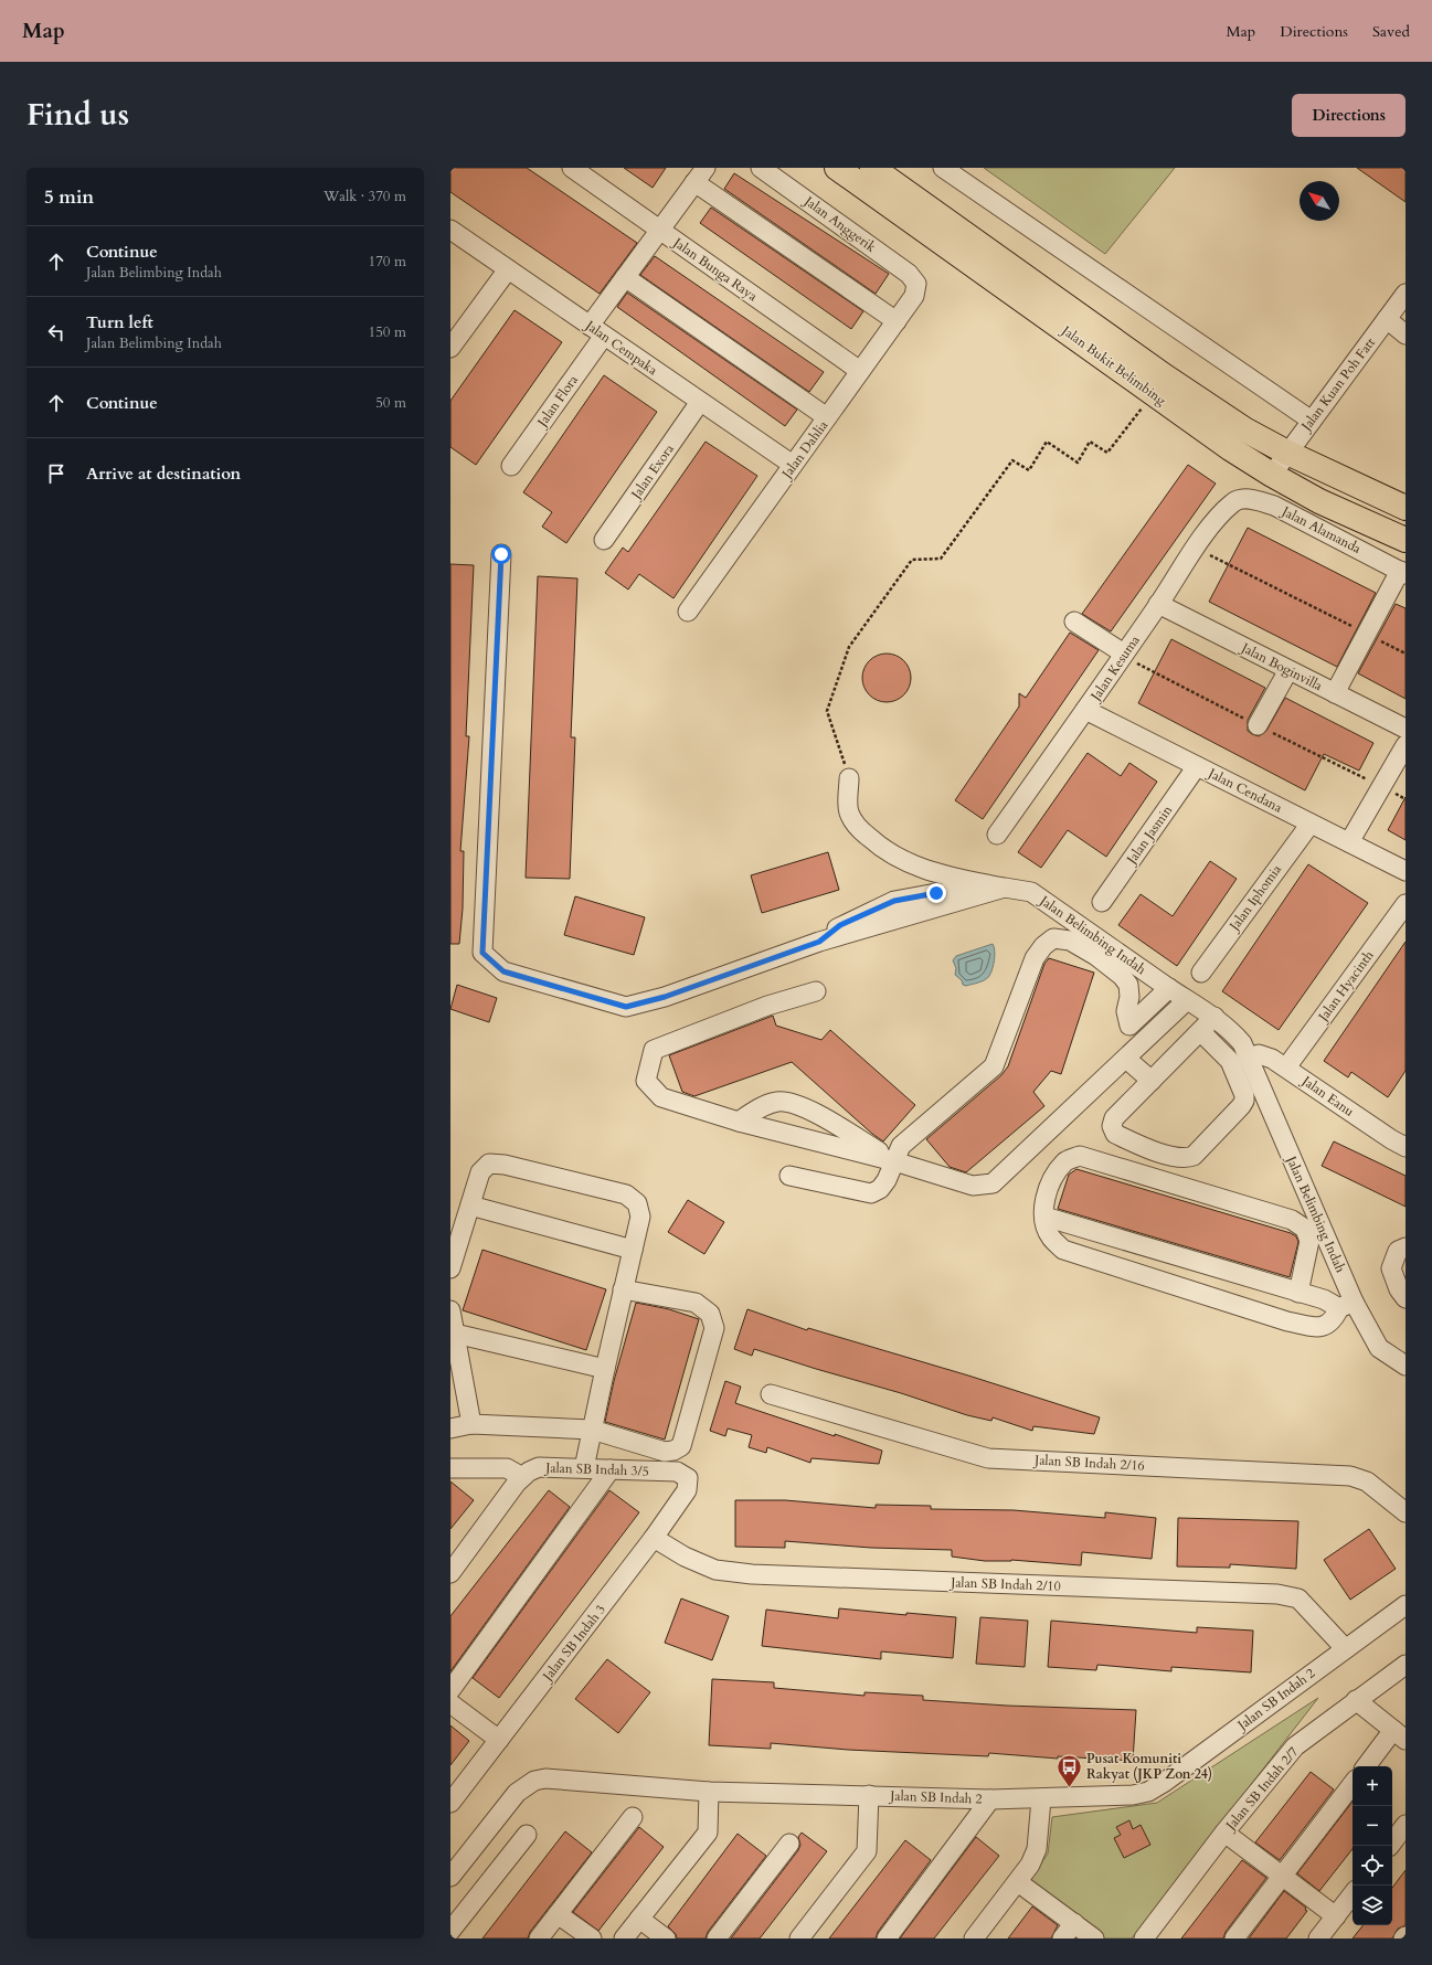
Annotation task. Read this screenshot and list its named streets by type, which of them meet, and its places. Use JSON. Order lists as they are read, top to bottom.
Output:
{
  "streets": {
    "main road": ["Jalan Bukit Belimbing"],
    "street": [
      "Jalan Anggerik",
      "Jalan Bunga Raya",
      "Jalan Cempaka",
      "Jalan Kuan Poh Fatt",
      "Jalan Flora",
      "Jalan Dahlia",
      "Jalan Exora",
      "Jalan Alamanda",
      "Jalan Boginvilla",
      "Jalan Kesuma",
      "Jalan Cendana",
      "Jalan Jasmin",
      "Jalan Iphomia",
      "Jalan Belimbing Indah",
      "Jalan Hyacinth",
      "Jalan Eanu",
      "Jalan SB Indah 2/16",
      "Jalan SB Indah 3/5",
      "Jalan SB Indah 2/10",
      "Jalan SB Indah 3",
      "Jalan SB Indah 2",
      "Jalan SB Indah 2/7"
    ]
  },
  "crossings": [
    ["Jalan Anggerik", "Jalan Dahlia"],
    ["Jalan Bunga Raya", "Jalan Flora"],
    ["Jalan Bunga Raya", "Jalan Dahlia"],
    ["Jalan Cempaka", "Jalan Flora"],
    ["Jalan Cempaka", "Jalan Dahlia"],
    ["Jalan Cempaka", "Jalan Exora"],
    ["Jalan Bukit Belimbing", "Jalan Kuan Poh Fatt"],
    ["Jalan Alamanda", "Jalan Kesuma"],
    ["Jalan Boginvilla", "Jalan Kesuma"],
    ["Jalan Kesuma", "Jalan Cendana"],
    ["Jalan Cendana", "Jalan Jasmin"],
    ["Jalan Cendana", "Jalan Iphomia"],
    ["Jalan Belimbing Indah", "Jalan Eanu"],
    ["Jalan Hyacinth", "Jalan Eanu"],
    ["Jalan SB Indah 3/5", "Jalan SB Indah 3"],
    ["Jalan SB Indah 2/10", "Jalan SB Indah 3"],
    ["Jalan SB Indah 2/10", "Jalan SB Indah 2"]
  ],
  "places": {
    "bus stop": ["Pusat Komuniti Rakyat (JKP Zon 24)"]
  },
  "north": "top left",
  "page": {
    "header": "Map",
    "nav": ["Map", "Directions", "Saved"],
    "title": "Find us",
    "buttons": "Directions",
    "heading": ["5 min", "Walk · 370 m"],
    "list": [
      ["Continue", "Jalan Belimbing Indah", "170 m"],
      ["Turn left", "Jalan Belimbing Indah", "150 m"],
      ["Continue", "50 m"],
      "Arrive at destination"
    ],
    "map_buttons": ["+", "−"]
  }
}
